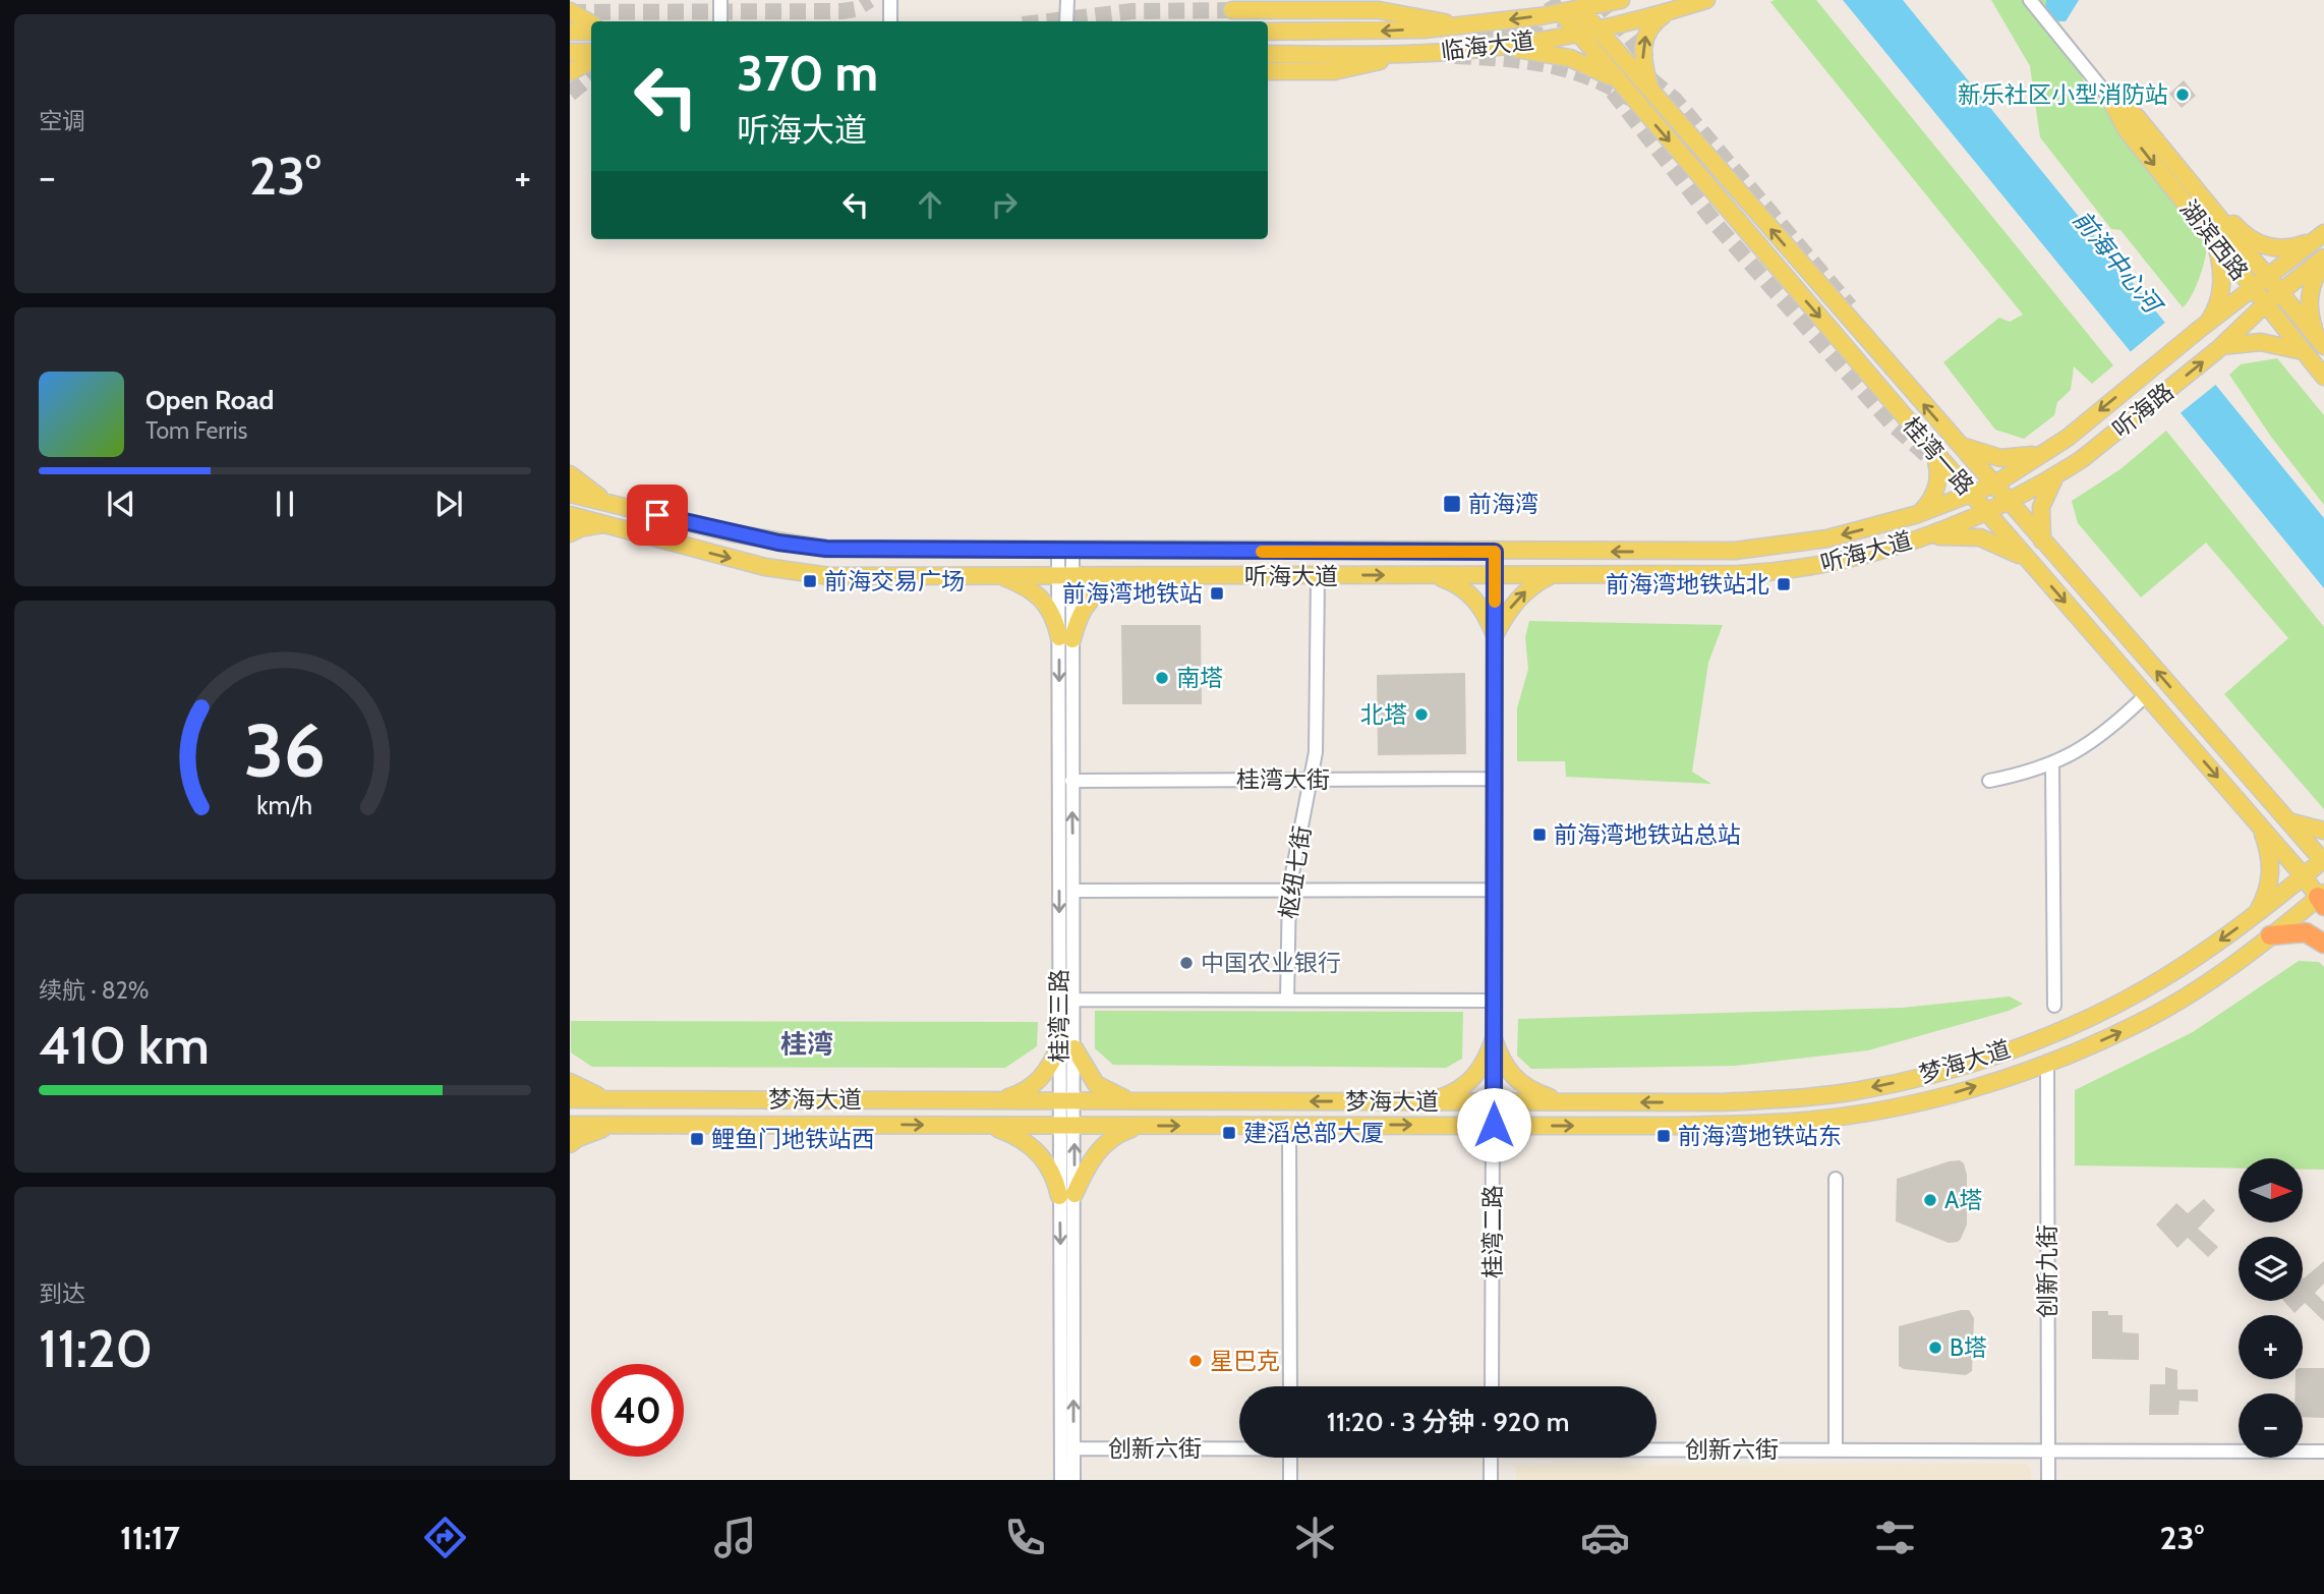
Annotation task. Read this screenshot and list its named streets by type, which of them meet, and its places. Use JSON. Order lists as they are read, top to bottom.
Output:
{
  "streets": {
    "main road": [
      "临海大道",
      "湖滨西路",
      "听海路",
      "桂湾一路",
      "听海大道",
      "梦海大道"
    ],
    "street": [
      "桂湾大街",
      "枢纽七街",
      "桂湾三路",
      "桂湾二路",
      "创新九街",
      "创新六街"
    ]
  },
  "crossings": [
    ["临海大道", "桂湾一路"],
    ["湖滨西路", "听海路"],
    ["听海路", "桂湾一路"],
    ["听海路", "听海大道"],
    ["桂湾一路", "听海大道"],
    ["桂湾一路", "梦海大道"],
    ["听海大道", "枢纽七街"],
    ["听海大道", "桂湾三路"],
    ["听海大道", "桂湾二路"],
    ["桂湾大街", "枢纽七街"],
    ["桂湾大街", "桂湾三路"],
    ["桂湾大街", "桂湾二路"],
    ["桂湾三路", "梦海大道"],
    ["桂湾三路", "创新六街"],
    ["梦海大道", "桂湾二路"],
    ["梦海大道", "创新九街"],
    ["创新九街", "创新六街"]
  ],
  "districts": ["桂湾"],
  "water": ["前海中心河"],
  "places": {
    "other": [
      "新乐社区小型消防站",
      "南塔",
      "北塔",
      "中国农业银行",
      "A塔",
      "B塔",
      "星巴克"
    ],
    "transit": [
      "前海湾",
      "前海交易广场",
      "前海湾地铁站北",
      "前海湾地铁站",
      "前海湾地铁站总站",
      "建滔总部大厦",
      "前海湾地铁站东",
      "鲤鱼门地铁站西"
    ]
  },
  "north": "right",
  "page": {
    "tile": [
      "空调",
      ["续航 · 82%", "410 km"],
      ["到达", "11:20"]
    ],
    "turn": ["370 m", "听海大道"],
    "heat": ["−", "23°", "+"],
    "song": ["Open Road", "Tom Ferris"],
    "map_buttons": ["+", "−"],
    "limit": "40",
    "trip": "11:20 · 3 分钟 · 920 m",
    "tabs": ["11:17", "23°"],
    "gauge": ["36", "km/h"]
  }
}
